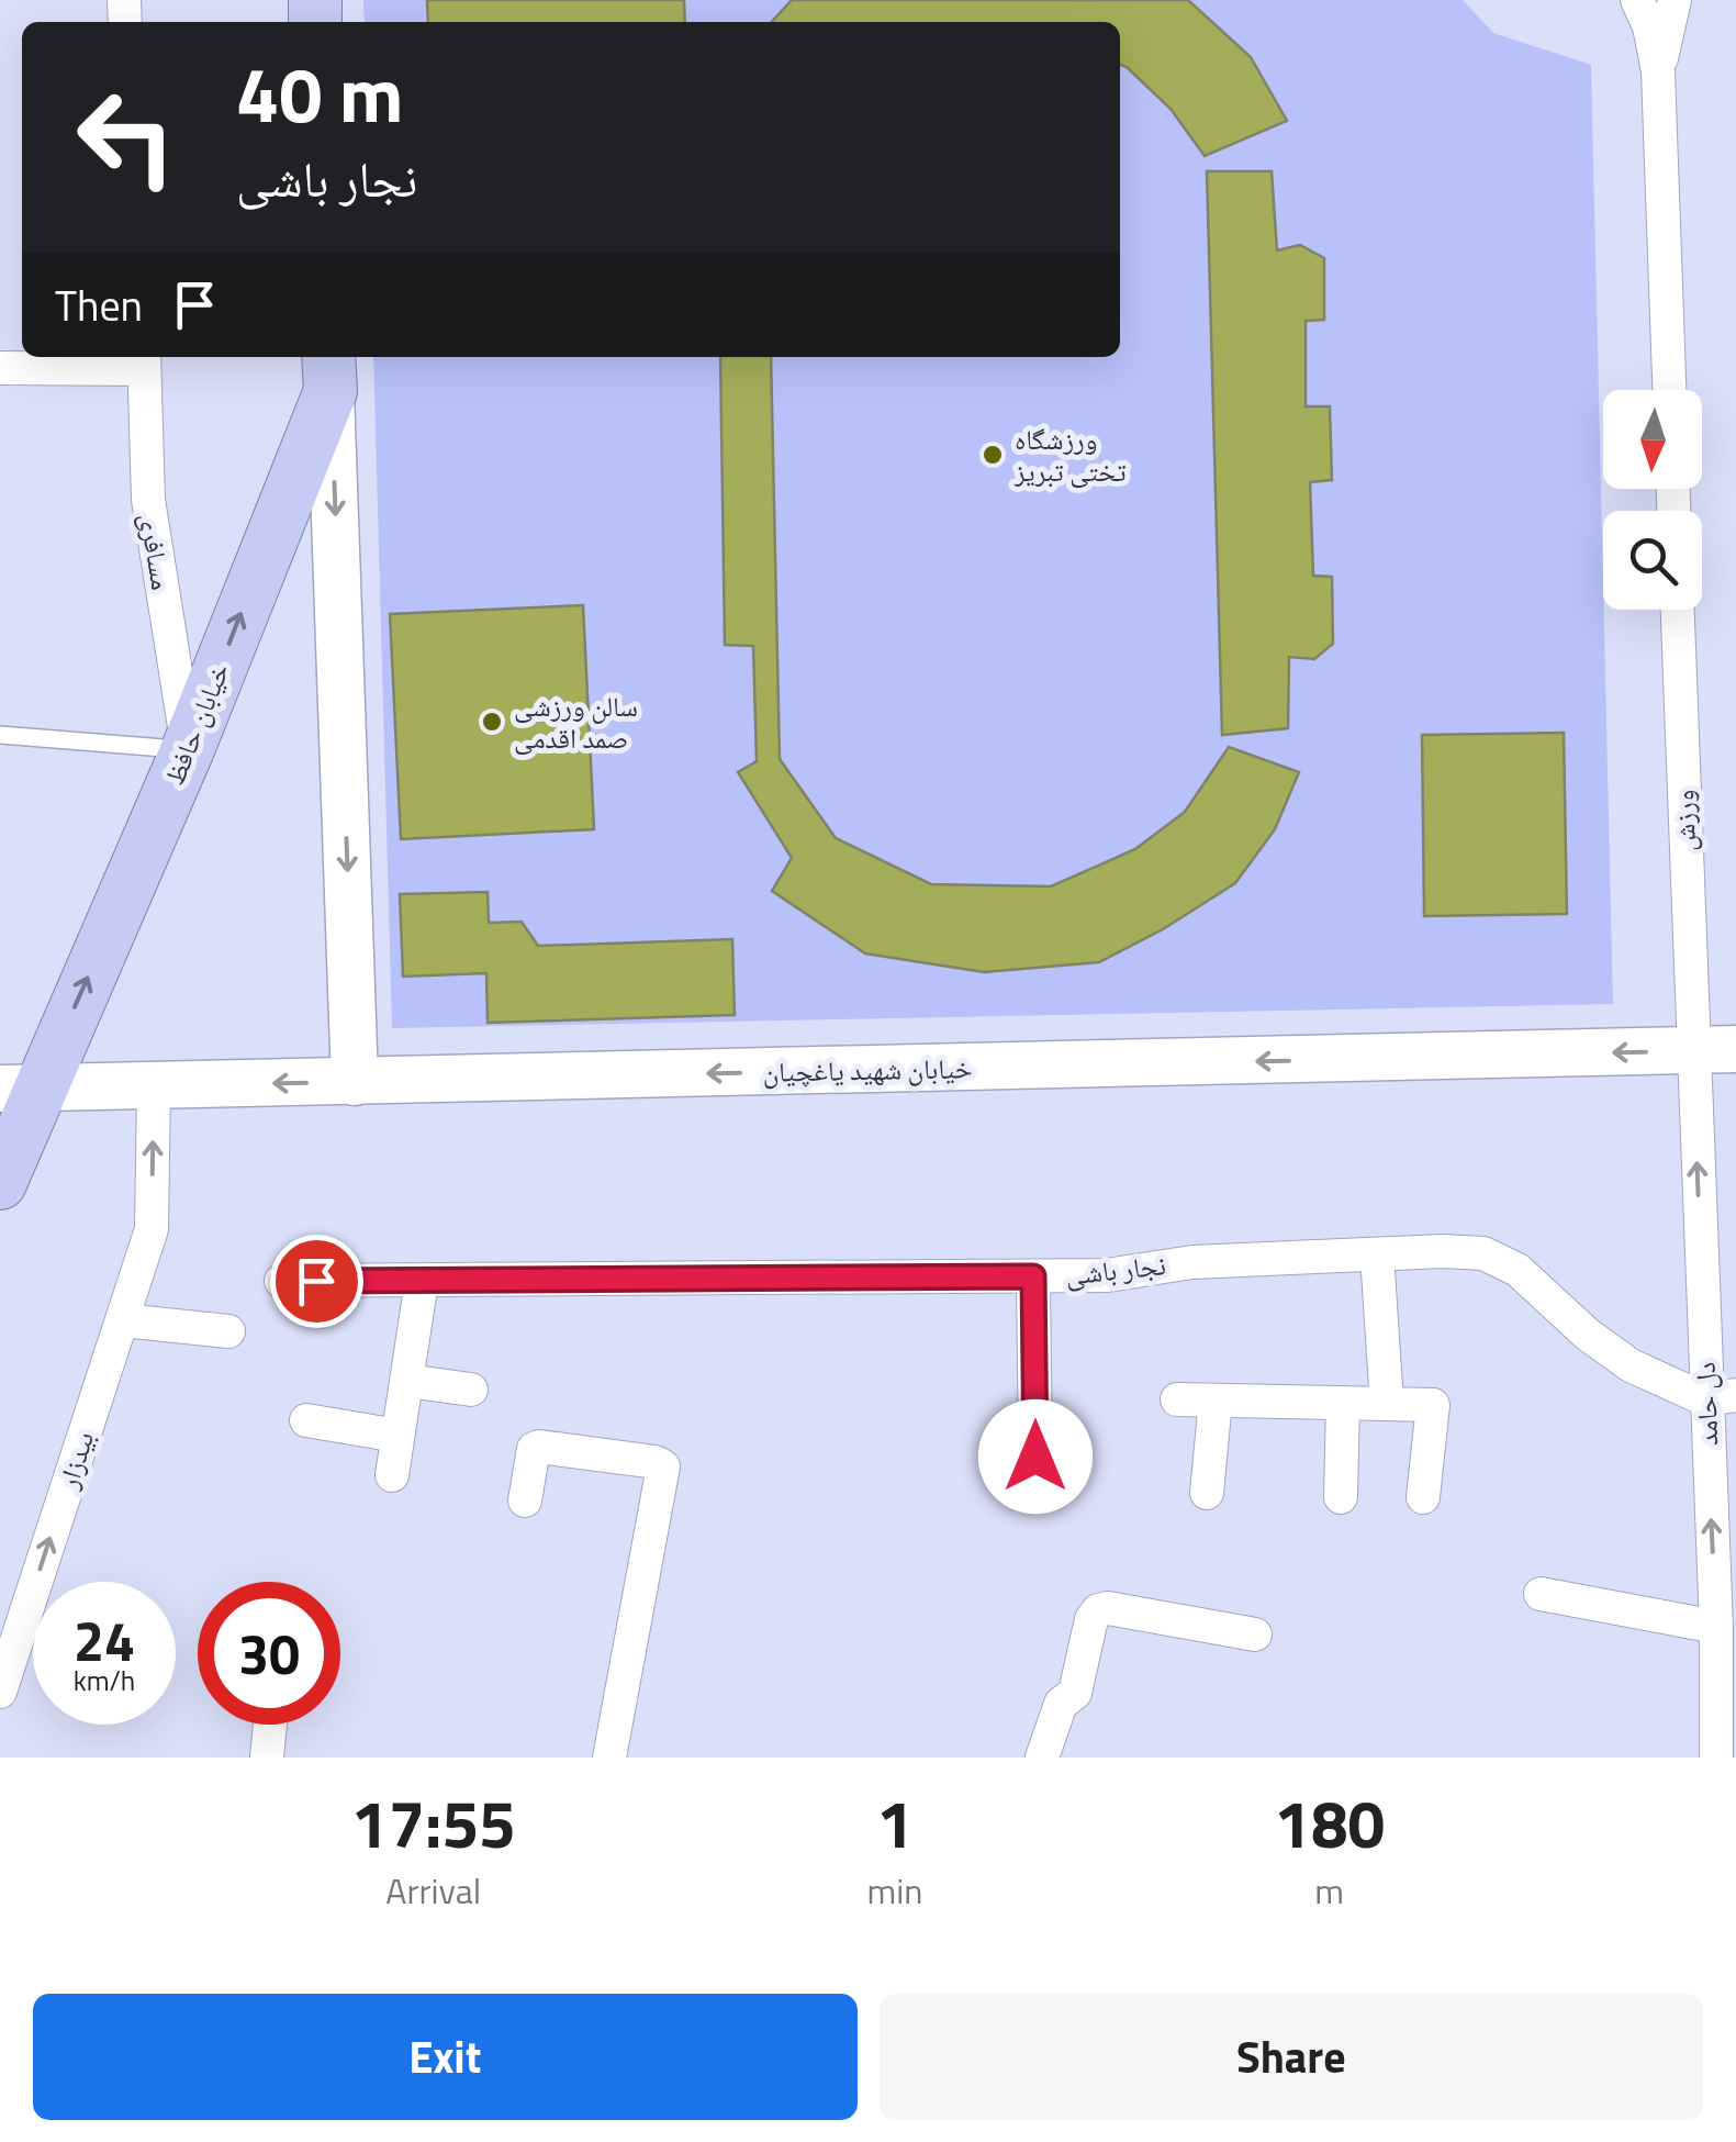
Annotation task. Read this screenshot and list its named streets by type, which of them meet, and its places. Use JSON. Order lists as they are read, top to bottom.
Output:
{
  "streets": {
    "main road": ["خیابان حافظ", "خیابان شهید یاغچیان"],
    "street": [
      "مسافری",
      "ورزش",
      "نجار باشی",
      "دل حامد",
      "بیدزار"
    ]
  },
  "crossings": [
    ["مسافری", "خیابان حافظ"],
    ["خیابان حافظ", "خیابان شهید یاغچیان"],
    ["ورزش", "خیابان شهید یاغچیان"],
    ["ورزش", "دل حامد"],
    ["خیابان شهید یاغچیان", "دل حامد"],
    ["خیابان شهید یاغچیان", "بیدزار"],
    ["نجار باشی", "دل حامد"]
  ],
  "one_way": ["خیابان شهید یاغچیان", "دل حامد", "بیدزار"],
  "places": ["ورزشگاه تختی تبریز", "سالن ورزشی صمد اقدمی"],
  "north": "bottom",
  "page": {
    "turn": ["40 m", "نجار باشی"],
    "then": "Then",
    "speed": "24 km/h",
    "limit": "30",
    "eta": [
      "17:55",
      "Arrival",
      "1",
      "min",
      "180",
      "m"
    ],
    "buttons": ["Exit", "Share"]
  }
}
